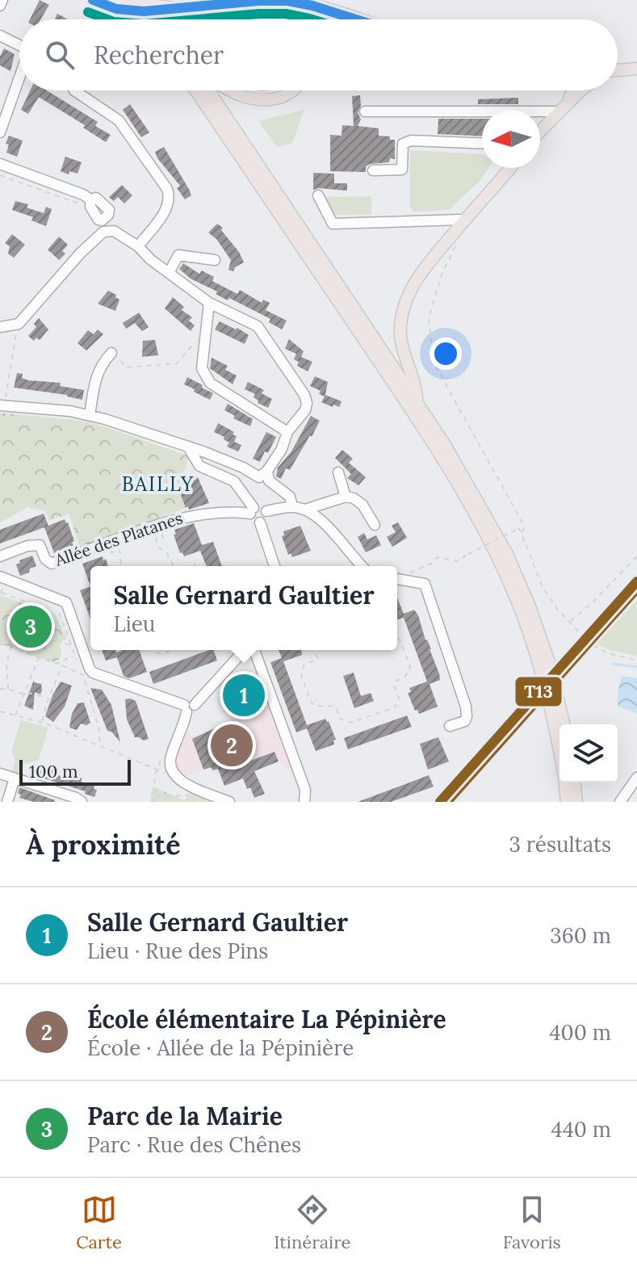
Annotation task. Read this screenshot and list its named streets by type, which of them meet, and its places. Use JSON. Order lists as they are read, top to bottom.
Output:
{
  "streets": {
    "street": ["Allée des Platanes"]
  },
  "districts": ["BAILLY"],
  "lines": ["transit line T13"],
  "scale_bar": "100 m",
  "north": "left",
  "page": {
    "search": "Rechercher",
    "popup": ["Salle Gernard Gaultier", "Lieu"],
    "pins": ["3", "1", "2"],
    "scale": "100 m",
    "heading": ["À proximité", "3 résultats"],
    "list": [
      {
        "mark": "1",
        "name": "Salle Gernard Gaultier",
        "note": "Lieu · Rue des Pins",
        "value": "360 m"
      },
      {
        "mark": "2",
        "name": "École élémentaire La Pépinière",
        "note": "École · Allée de la Pépinière",
        "value": "400 m"
      },
      {
        "mark": "3",
        "name": "Parc de la Mairie",
        "note": "Parc · Rue des Chênes",
        "value": "440 m"
      }
    ],
    "nav": ["Carte", "Itinéraire", "Favoris"]
  }
}
